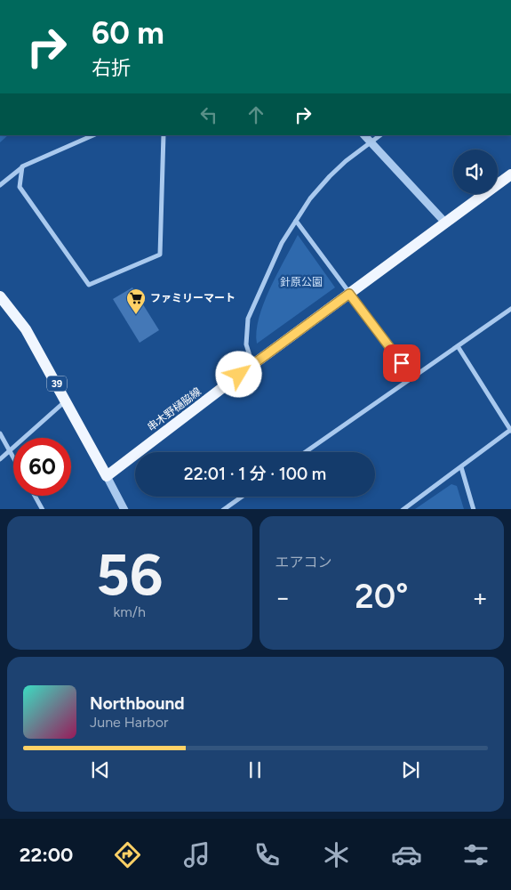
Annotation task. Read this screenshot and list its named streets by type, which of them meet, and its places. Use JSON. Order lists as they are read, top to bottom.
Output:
{
  "streets": {
    "main road": ["39", "串木野樋脇線"]
  },
  "crossings": [
    ["39", "串木野樋脇線"]
  ],
  "parks": ["針原公園"],
  "places": {
    "supermarket": ["ファミリーマート"]
  },
  "page": {
    "turn": ["60 m", "右折"],
    "limit": "60",
    "trip": "22:01 · 1 分 · 100 m",
    "tile": [
      ["56", "km/h"],
      "エアコン"
    ],
    "heat": ["−", "20°", "+"],
    "song": ["Northbound", "June Harbor"],
    "tabs": "22:00"
  }
}
